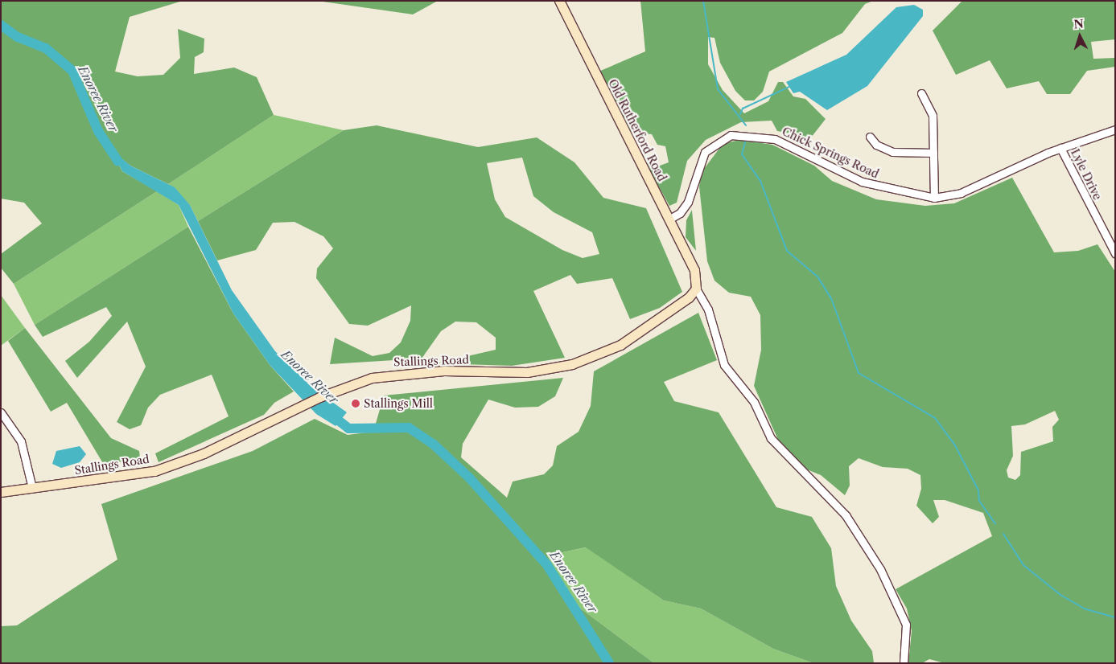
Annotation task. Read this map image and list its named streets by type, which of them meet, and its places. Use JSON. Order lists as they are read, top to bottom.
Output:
{
  "streets": {
    "street": [
      "Old Rutherford Road",
      "Chick Springs Road",
      "Lyle Drive",
      "Stallings Road"
    ]
  },
  "crossings": [
    ["Old Rutherford Road", "Chick Springs Road"],
    ["Old Rutherford Road", "Stallings Road"],
    ["Chick Springs Road", "Lyle Drive"]
  ],
  "water": ["Enoree River"],
  "places": ["Stallings Mill"],
  "north": "top"
}
